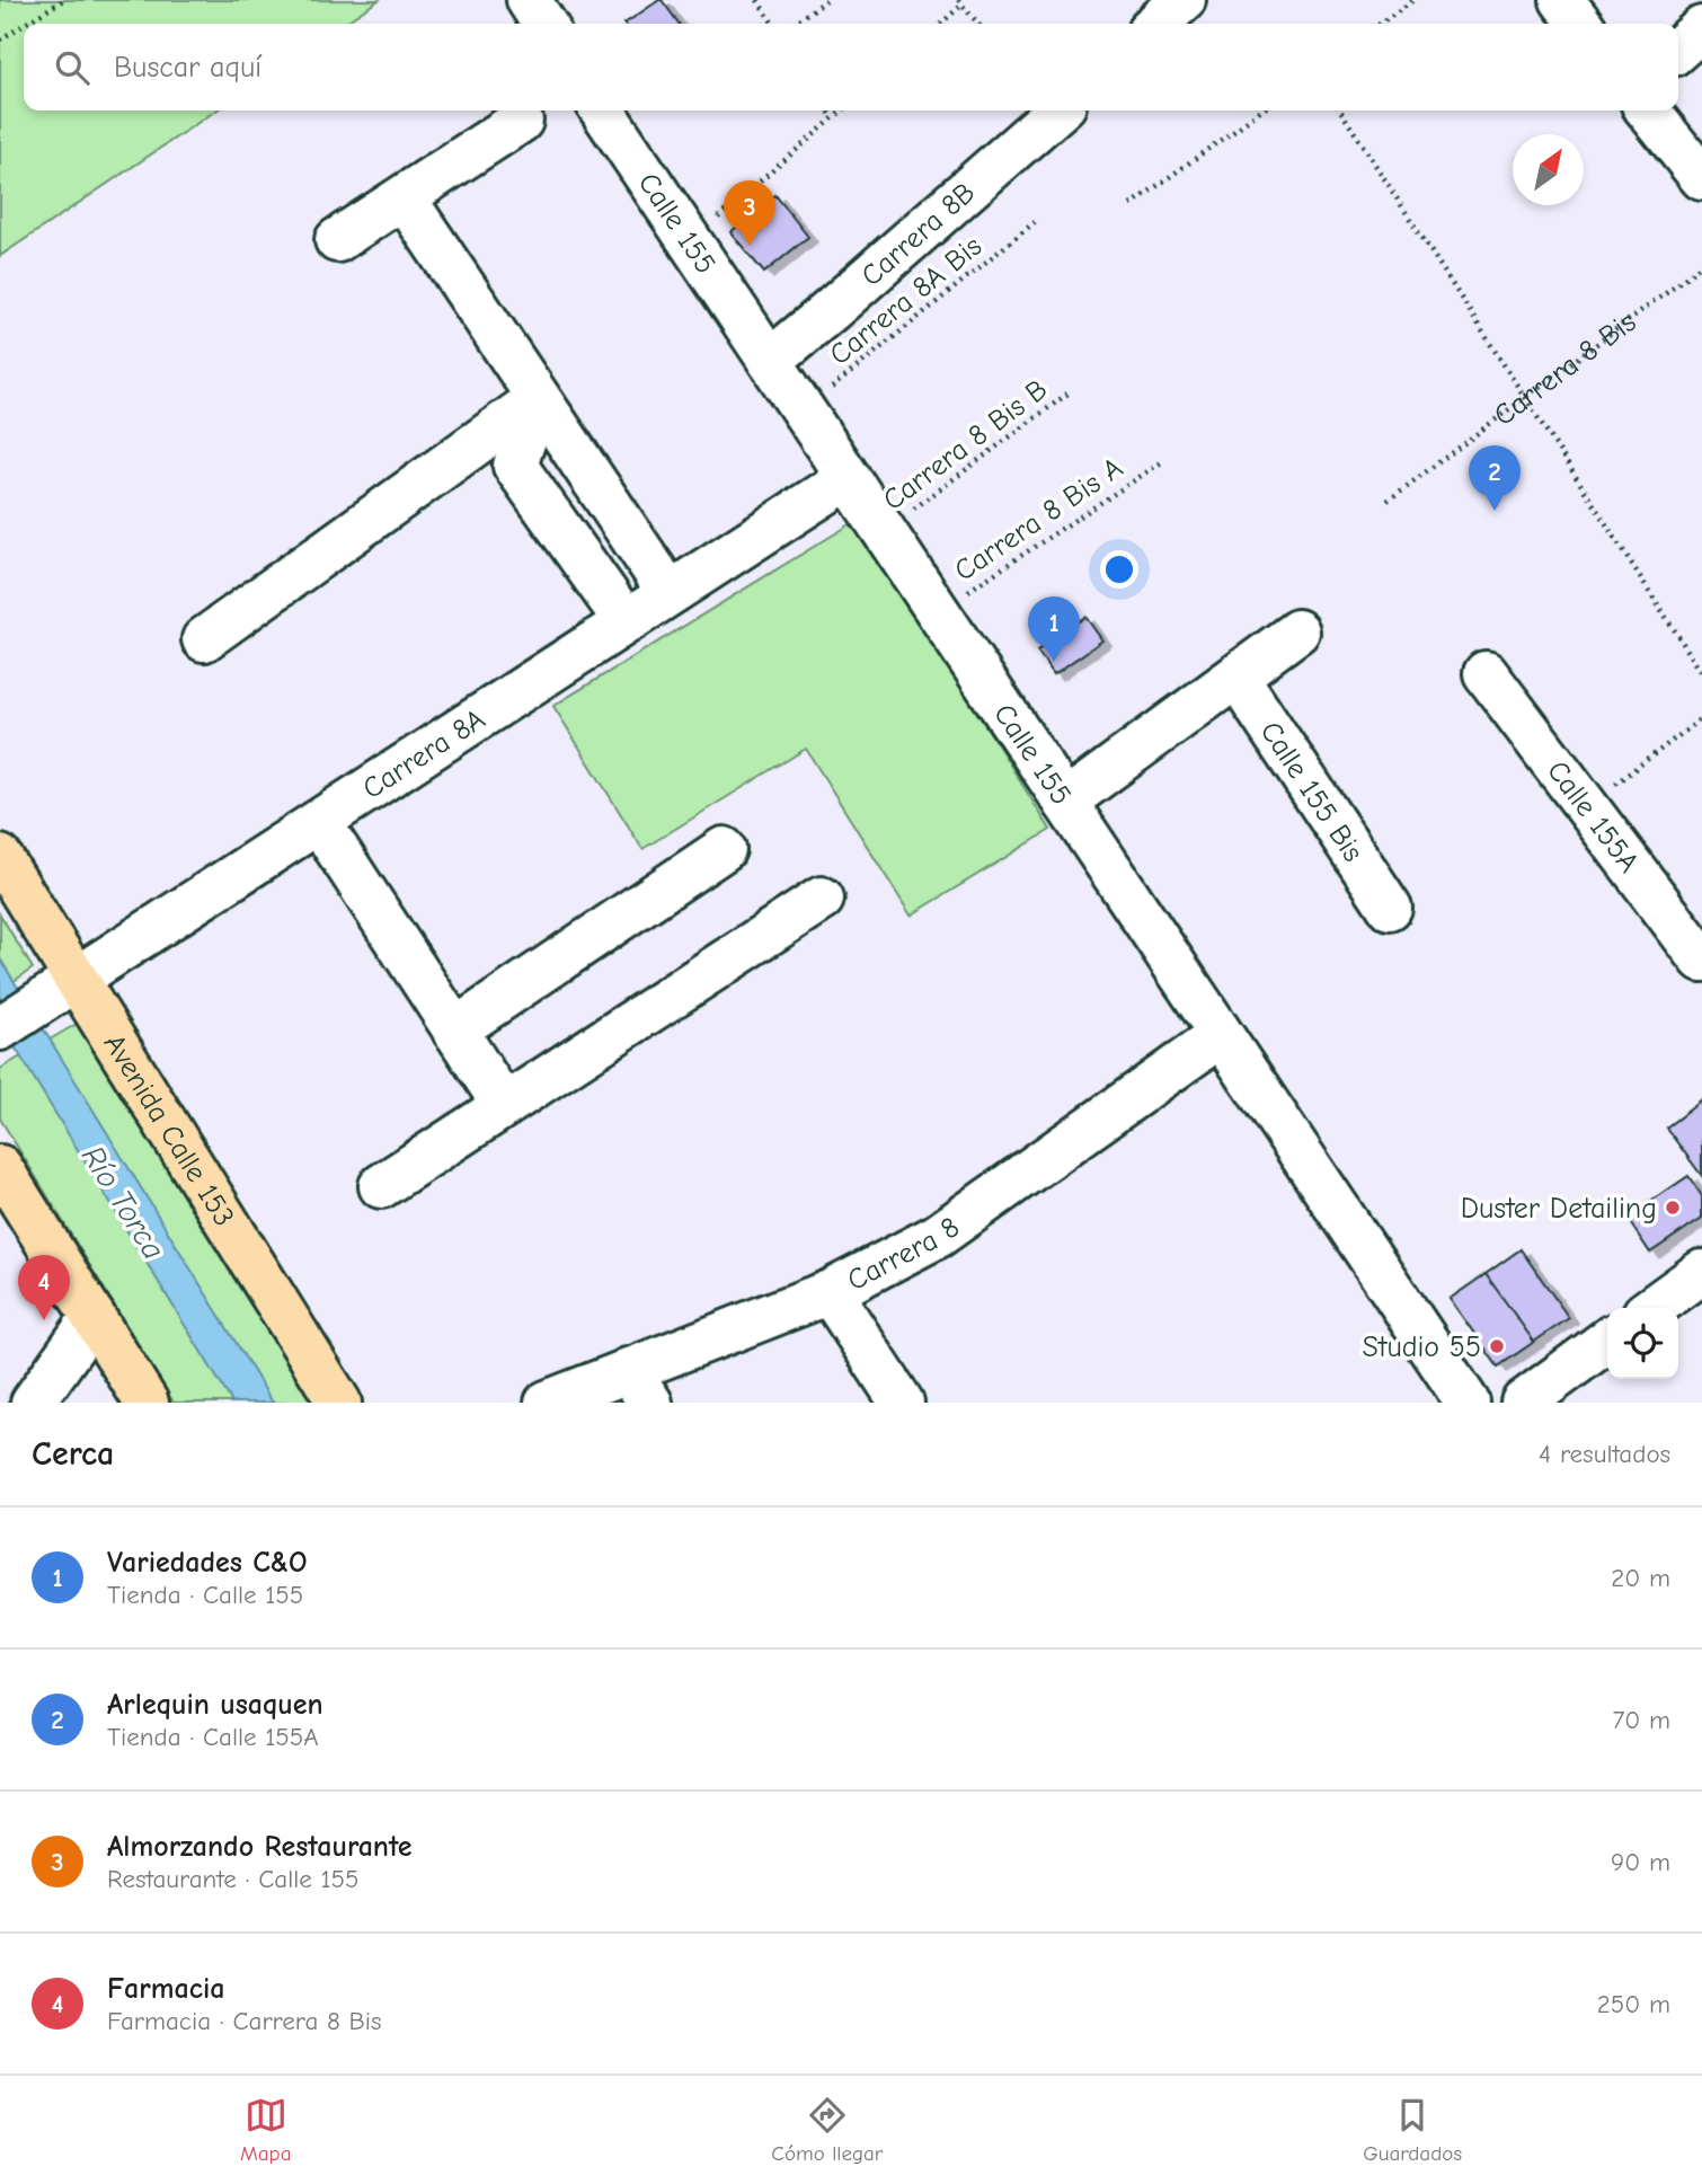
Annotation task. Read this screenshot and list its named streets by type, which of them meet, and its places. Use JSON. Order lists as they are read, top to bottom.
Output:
{
  "streets": {
    "main road": ["Avenida Calle 153"],
    "street": [
      "Calle 155",
      "Carrera 8B",
      "Carrera 8A",
      "Calle 155 Bis",
      "Calle 155A",
      "Carrera 8"
    ],
    "path": [
      "Carrera 8A Bis",
      "Carrera 8 Bis",
      "Carrera 8 Bis B",
      "Carrera 8 Bis A"
    ]
  },
  "crossings": [
    ["Calle 155", "Carrera 8B"],
    ["Calle 155", "Carrera 8A Bis"],
    ["Calle 155", "Carrera 8 Bis B"],
    ["Calle 155", "Carrera 8 Bis A"],
    ["Calle 155", "Carrera 8A"],
    ["Calle 155", "Carrera 8"],
    ["Carrera 8A", "Avenida Calle 153"]
  ],
  "water": ["Río Torca"],
  "places": ["Duster Detailing", "Studio 55"],
  "north": "top right",
  "page": {
    "search": "Buscar aquí",
    "pins": [
      "3",
      "2",
      "1",
      "4"
    ],
    "heading": ["Cerca", "4 resultados"],
    "list": [
      {
        "mark": "1",
        "name": "Variedades C&O",
        "note": "Tienda · Calle 155",
        "value": "20 m"
      },
      {
        "mark": "2",
        "name": "Arlequin usaquen",
        "note": "Tienda · Calle 155A",
        "value": "70 m"
      },
      {
        "mark": "3",
        "name": "Almorzando Restaurante",
        "note": "Restaurante · Calle 155",
        "value": "90 m"
      },
      {
        "mark": "4",
        "name": "Farmacia",
        "note": "Farmacia · Carrera 8 Bis",
        "value": "250 m"
      }
    ],
    "nav": ["Mapa", "Cómo llegar", "Guardados"]
  }
}
